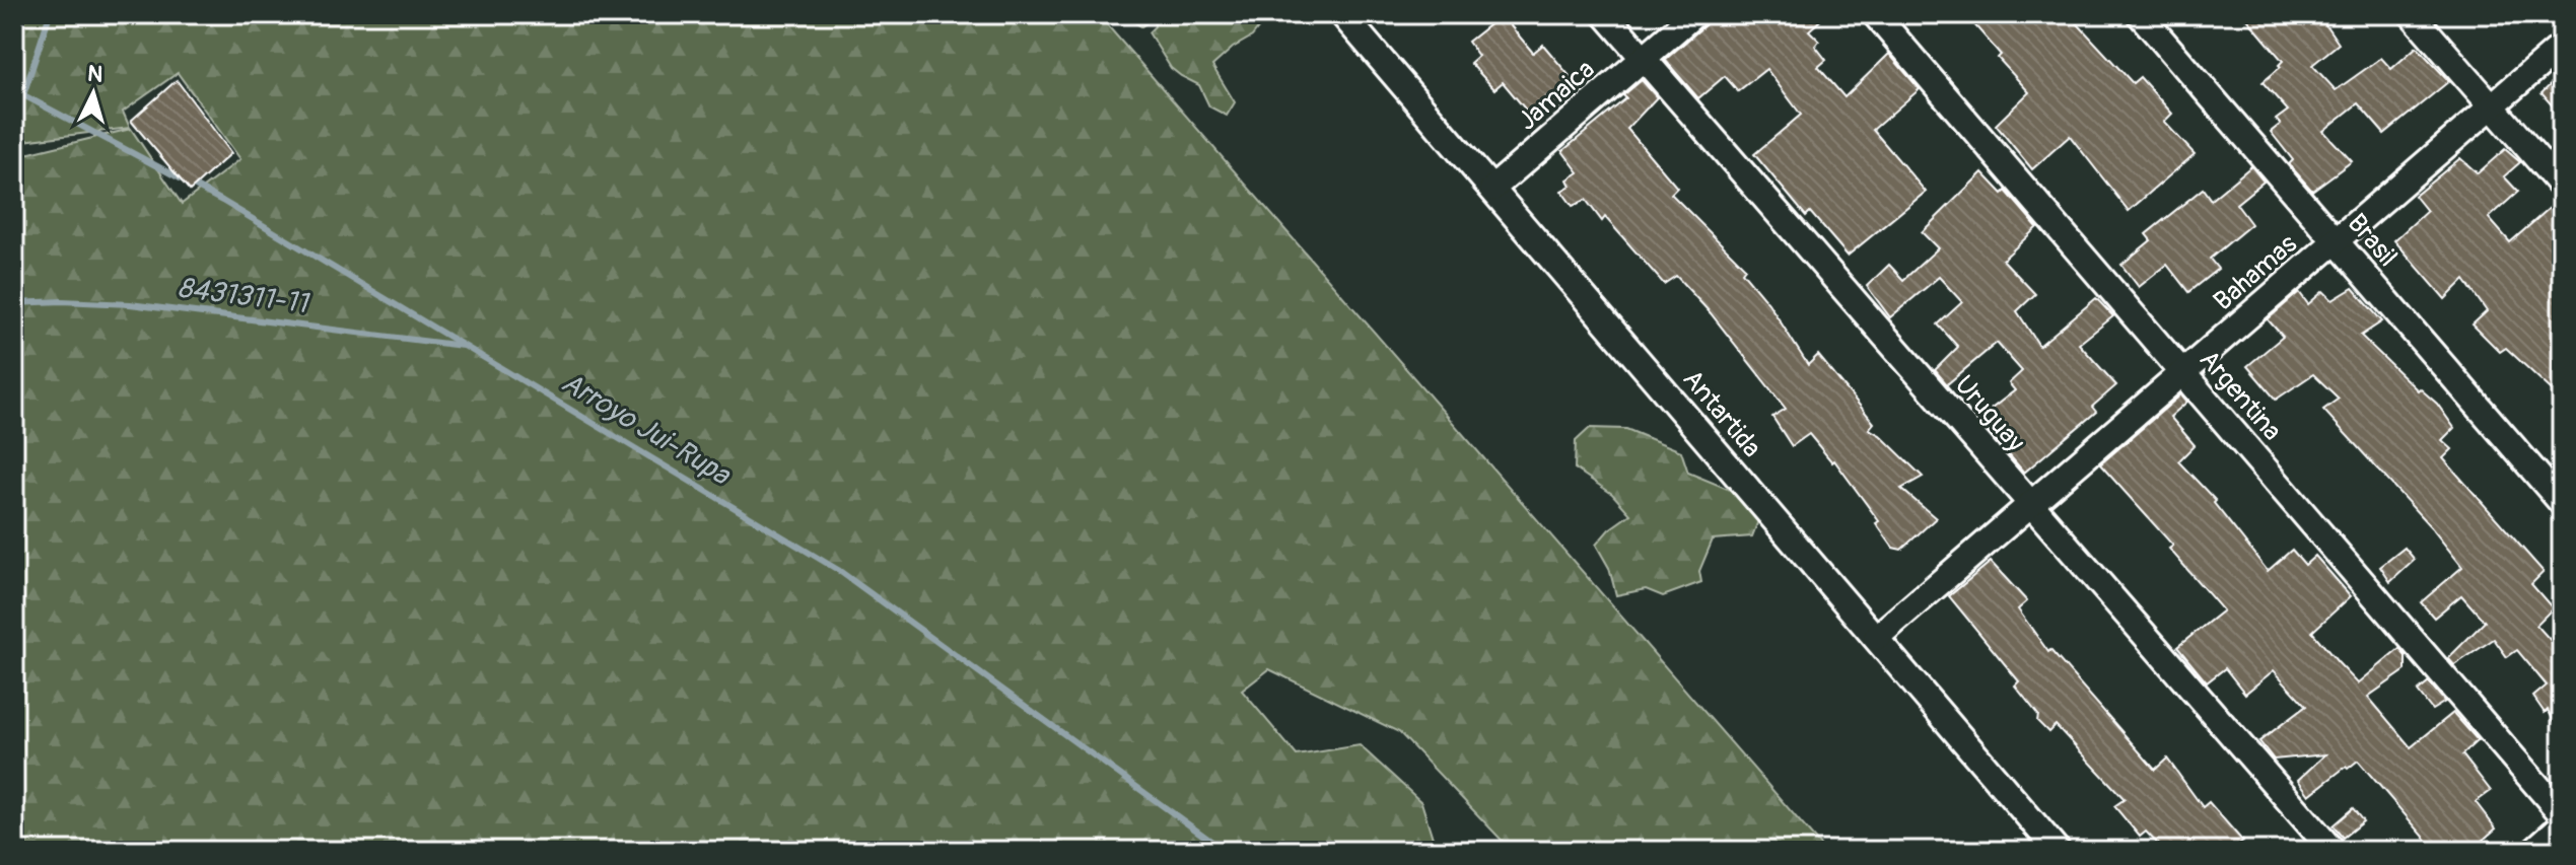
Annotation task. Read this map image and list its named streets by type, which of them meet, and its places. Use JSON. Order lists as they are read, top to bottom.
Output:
{
  "streets": {
    "street": [
      "Jamaica",
      "Brasil",
      "Bahamas",
      "Argentina",
      "Antartida",
      "Uruguay"
    ]
  },
  "crossings": [
    ["Jamaica", "Antartida"],
    ["Jamaica", "Uruguay"],
    ["Brasil", "Bahamas"],
    ["Bahamas", "Argentina"],
    ["Bahamas", "Antartida"],
    ["Bahamas", "Uruguay"]
  ],
  "water": ["8431311-11", "Arroyo Jui-Rupa"],
  "north": "top"
}
